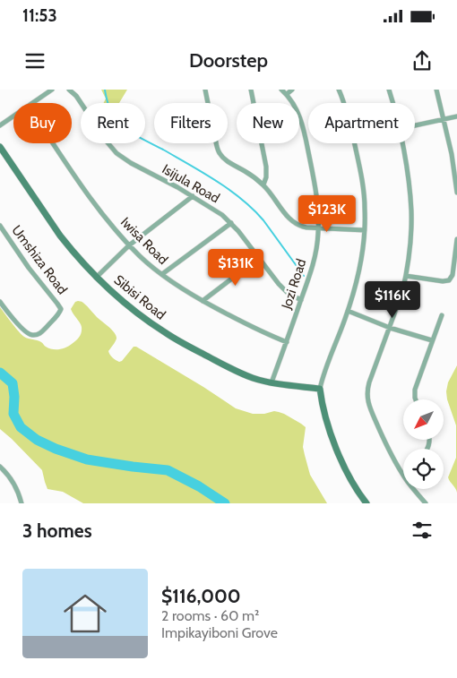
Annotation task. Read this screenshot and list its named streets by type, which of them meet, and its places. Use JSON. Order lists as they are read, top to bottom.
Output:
{
  "streets": {
    "street": [
      "Isijula Road",
      "Iwisa Road",
      "Umshiza Road",
      "Jozi Road",
      "Sibisi Road"
    ]
  },
  "crossings": [
    ["Isijula Road", "Jozi Road"],
    ["Iwisa Road", "Jozi Road"],
    ["Jozi Road", "Sibisi Road"]
  ],
  "north": "bottom left",
  "page": {
    "status": "11:53",
    "header": "Doorstep",
    "chip": [
      "Buy",
      "Rent",
      "Filters",
      "New",
      "Apartment"
    ],
    "price": ["$123K", "$131K", "$116K"],
    "heading": "3 homes",
    "list": [
      {
        "name": "$116,000",
        "note": "2 rooms · 60 m² · Impikayiboni Grove"
      }
    ]
  }
}
